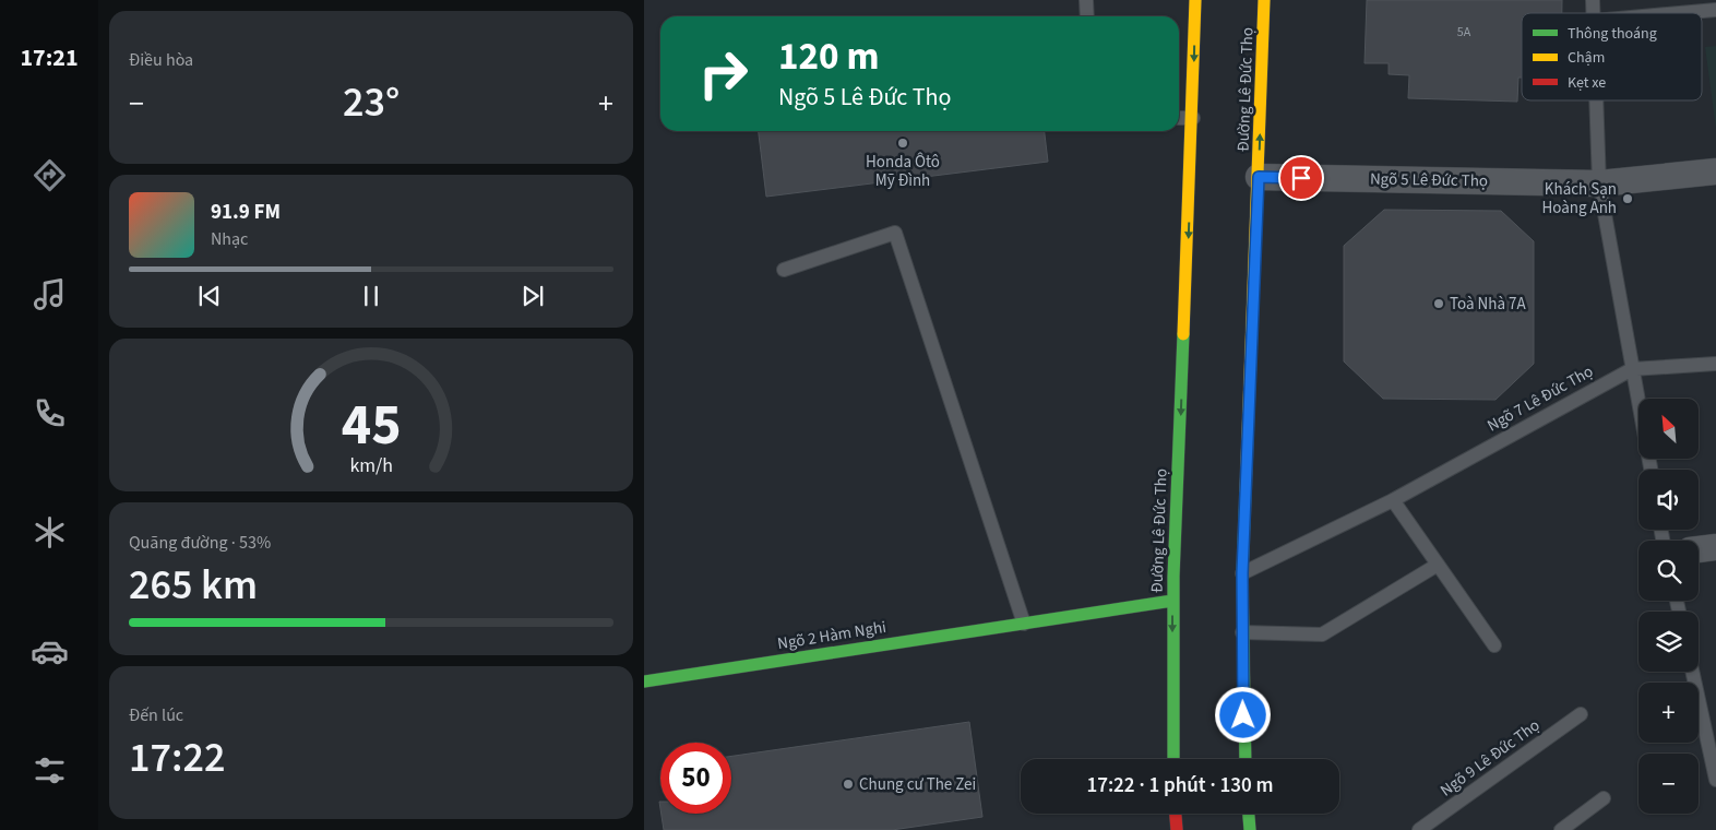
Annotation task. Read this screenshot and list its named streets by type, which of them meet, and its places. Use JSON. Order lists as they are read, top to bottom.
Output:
{
  "streets": {
    "main road": ["Đường Lê Đức Thọ", "Ngõ 2 Hàm Nghi"],
    "street": ["Ngõ 5 Lê Đức Thọ"],
    "lane": ["Ngõ 7 Lê Đức Thọ", "Ngõ 9 Lê Đức Thọ"]
  },
  "crossings": [
    ["Đường Lê Đức Thọ", "Ngõ 5 Lê Đức Thọ"],
    ["Đường Lê Đức Thọ", "Ngõ 7 Lê Đức Thọ"],
    ["Đường Lê Đức Thọ", "Ngõ 2 Hàm Nghi"]
  ],
  "places": [
    "Honda Ôtô Mỹ Đình",
    "Khách Sạn Hoàng Anh",
    "Toà Nhà 7A",
    "Chung cư The Zei"
  ],
  "house_numbers": ["5A"],
  "legend": ["Thông thoáng", "Chậm", "Kẹt xe"],
  "north": "top left",
  "page": {
    "tabs": "17:21",
    "tile": [
      "Điều hòa",
      ["Quãng đường · 53%", "265 km"],
      ["Đến lúc", "17:22"]
    ],
    "turn": ["120 m", "Ngõ 5 Lê Đức Thọ"],
    "heat": ["−", "23°", "+"],
    "song": ["91.9 FM", "Nhạc"],
    "map_buttons": ["+", "−"],
    "limit": "50",
    "trip": "17:22 · 1 phút · 130 m",
    "gauge": ["45", "km/h"]
  }
}
